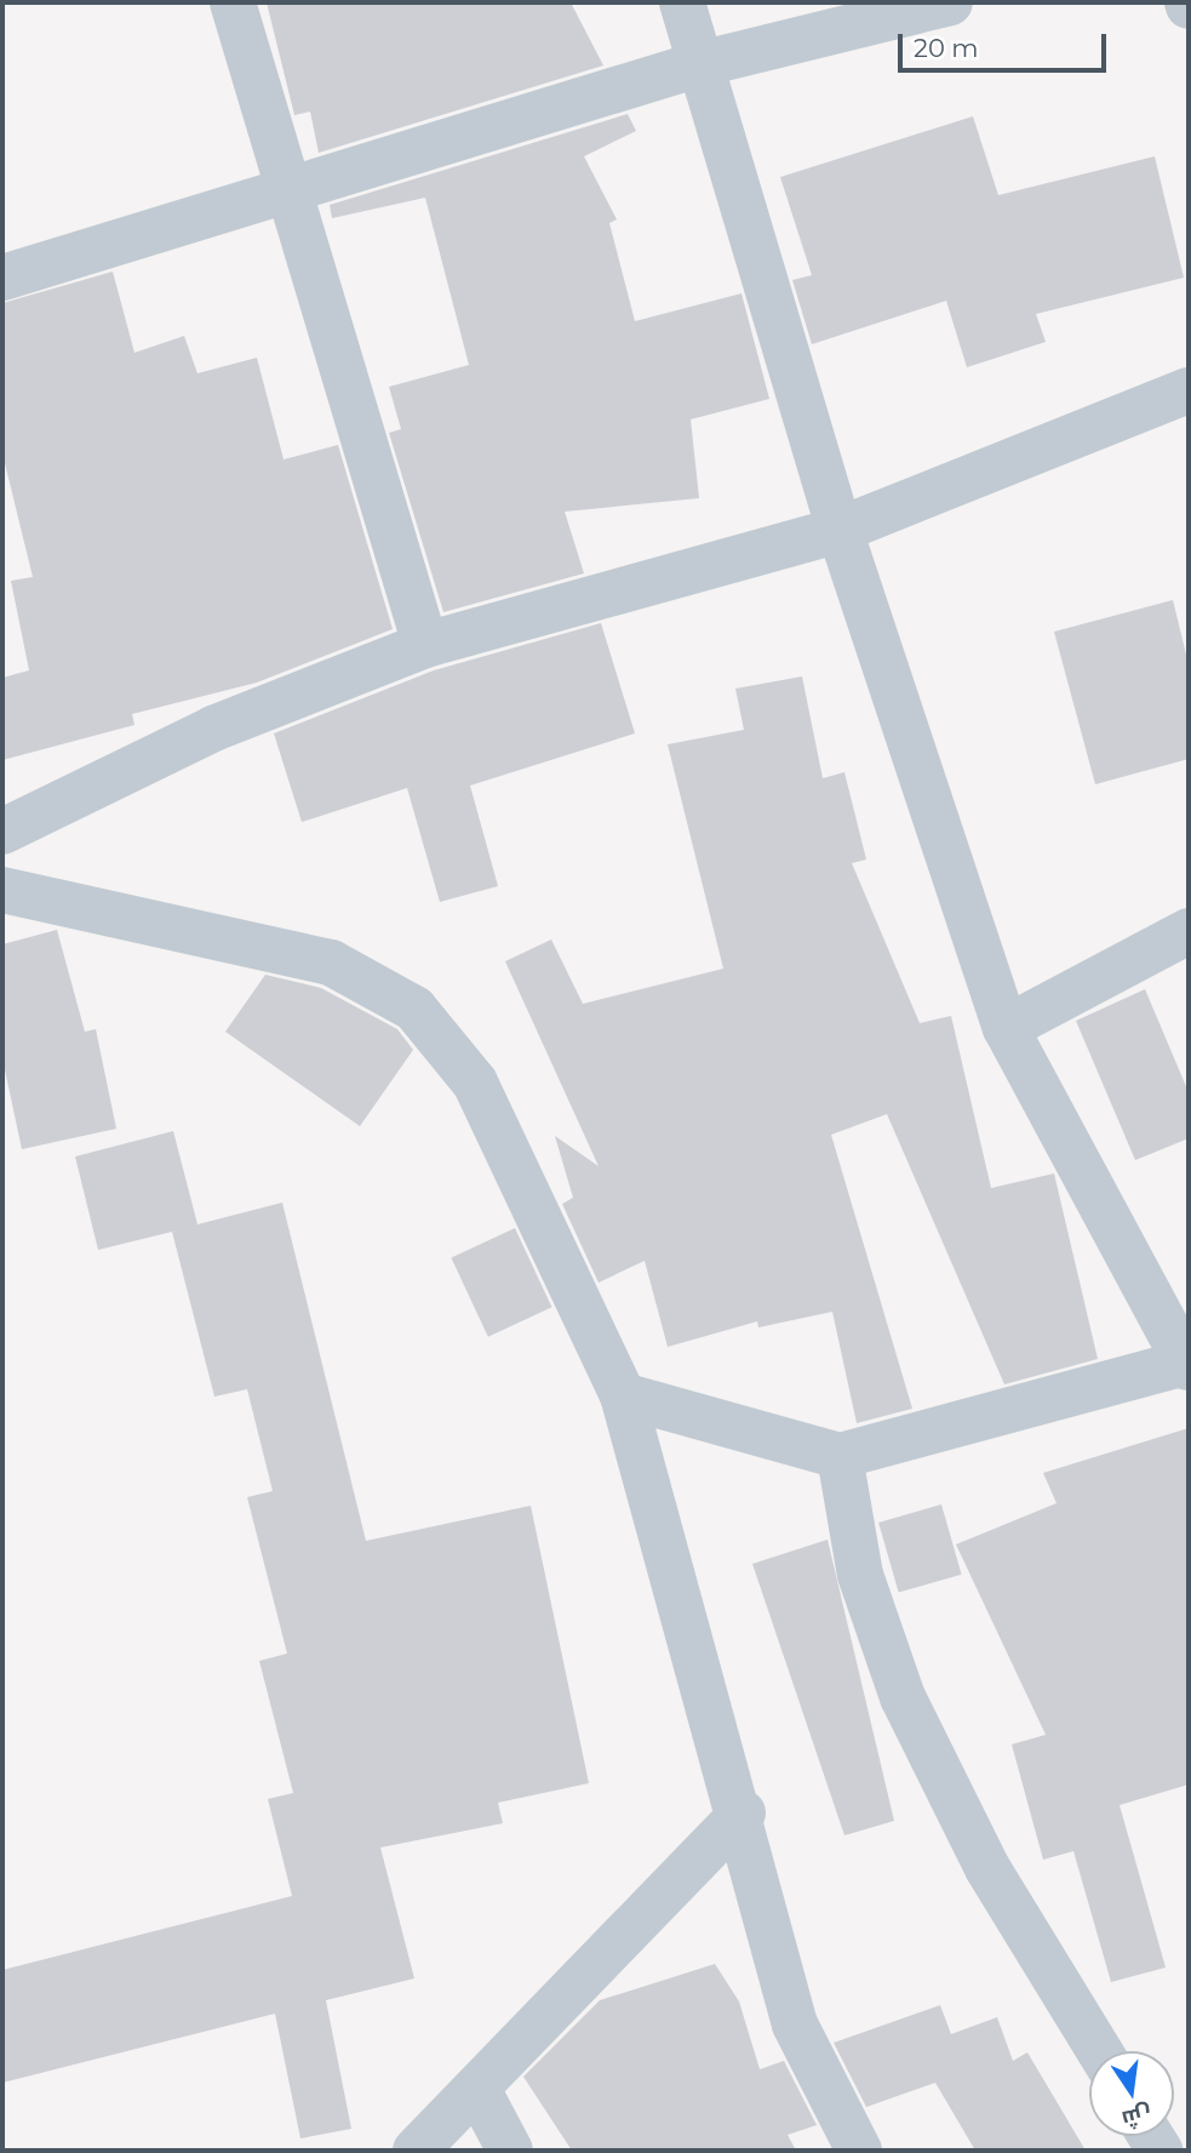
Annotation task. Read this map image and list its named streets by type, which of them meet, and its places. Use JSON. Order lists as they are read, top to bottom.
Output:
{
  "scale_bar": "20 m",
  "north": "bottom"
}
